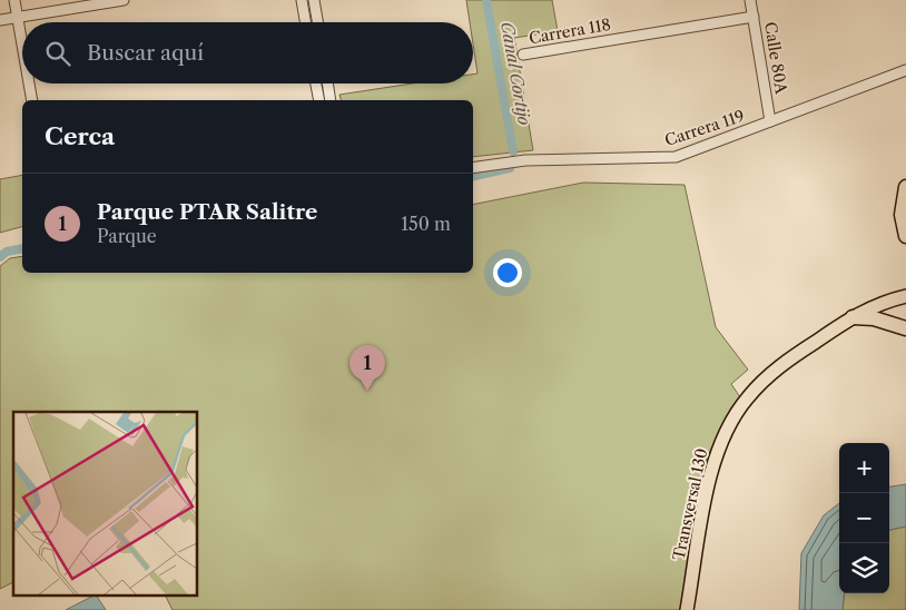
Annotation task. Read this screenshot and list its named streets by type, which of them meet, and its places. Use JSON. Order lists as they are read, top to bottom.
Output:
{
  "streets": {
    "main road": ["Transversal 130"],
    "street": ["Carrera 118", "Calle 80A", "Carrera 119"]
  },
  "crossings": [
    ["Carrera 118", "Calle 80A"],
    ["Calle 80A", "Carrera 119"]
  ],
  "water": ["Canal Cortijo"],
  "page": {
    "search": "Buscar aquí",
    "heading": "Cerca",
    "list": [
      {
        "mark": "1",
        "name": "Parque PTAR Salitre",
        "note": "Parque",
        "value": "150 m"
      }
    ],
    "pins": "1",
    "map_buttons": ["+", "−"]
  }
}
